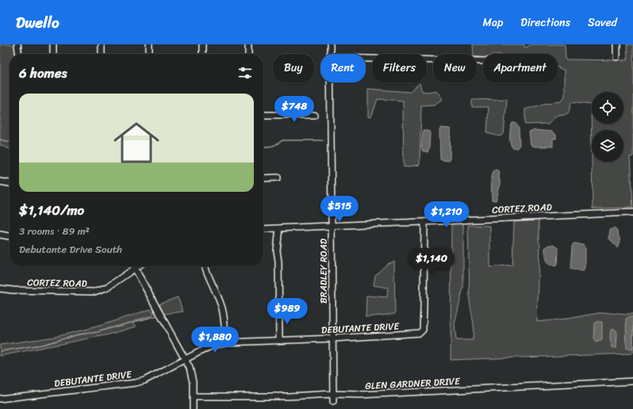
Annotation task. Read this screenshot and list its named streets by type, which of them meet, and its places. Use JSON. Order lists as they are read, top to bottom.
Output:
{
  "streets": {
    "street": [
      "CORTEZ ROAD",
      "BRADLEY ROAD",
      "DEBUTANTE DRIVE",
      "GLEN GARDNER DRIVE"
    ]
  },
  "crossings": [
    ["CORTEZ ROAD", "BRADLEY ROAD"],
    ["CORTEZ ROAD", "DEBUTANTE DRIVE"],
    ["BRADLEY ROAD", "DEBUTANTE DRIVE"],
    ["BRADLEY ROAD", "GLEN GARDNER DRIVE"]
  ],
  "page": {
    "header": "Dwello",
    "nav": ["Map", "Directions", "Saved"],
    "chip": [
      "Buy",
      "Rent",
      "Filters",
      "New",
      "Apartment"
    ],
    "heading": "6 homes",
    "list": [
      {
        "name": "$1,140/mo",
        "note": "3 rooms · 89 m² · Debutante Drive South"
      }
    ],
    "price": [
      "$748",
      "$515",
      "$1,210",
      "$1,140",
      "$989",
      "$1,880"
    ]
  }
}
